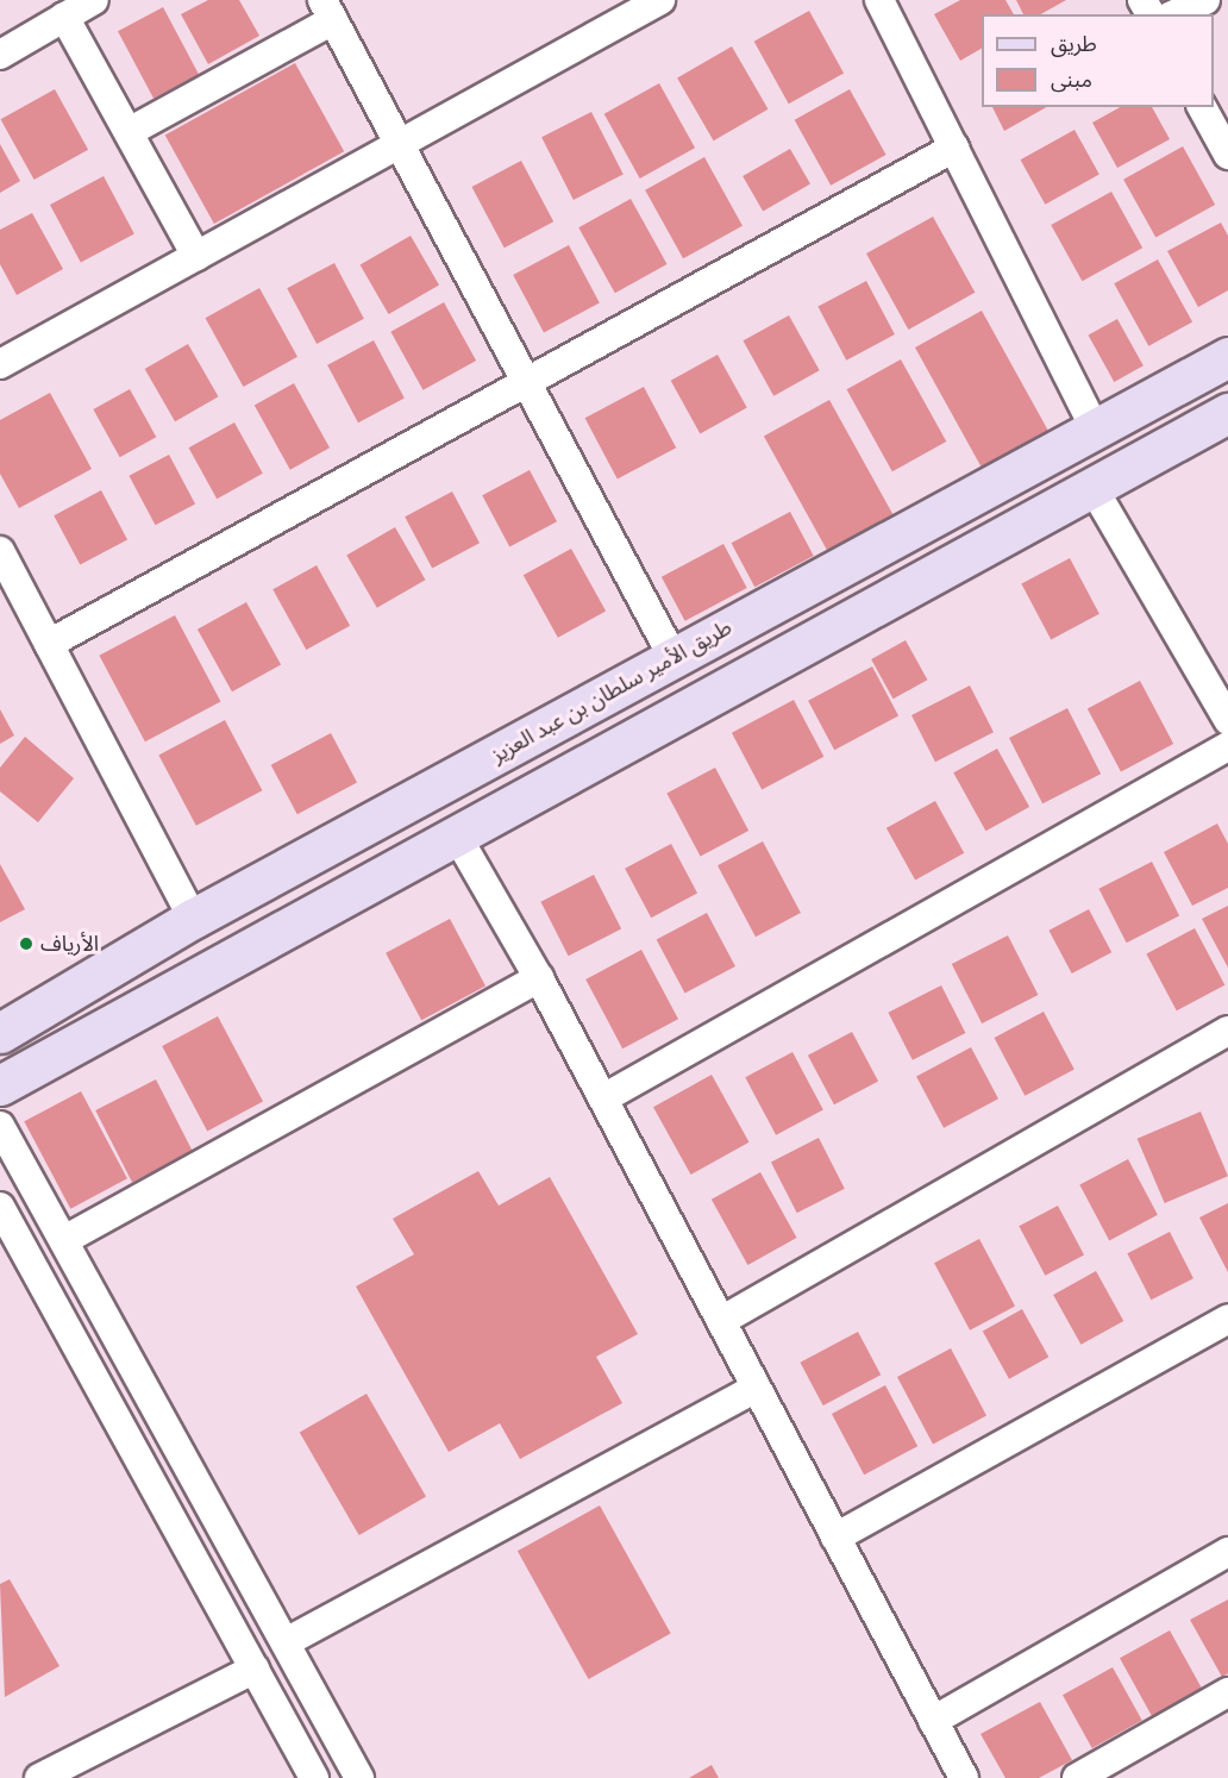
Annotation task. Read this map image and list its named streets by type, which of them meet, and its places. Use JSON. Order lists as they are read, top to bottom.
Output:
{
  "streets": {
    "main road": ["طريق الأمير سلطان بن عبد العزيز"]
  },
  "places": ["الأرياف"],
  "legend": ["طريق", "مبنى"]
}
